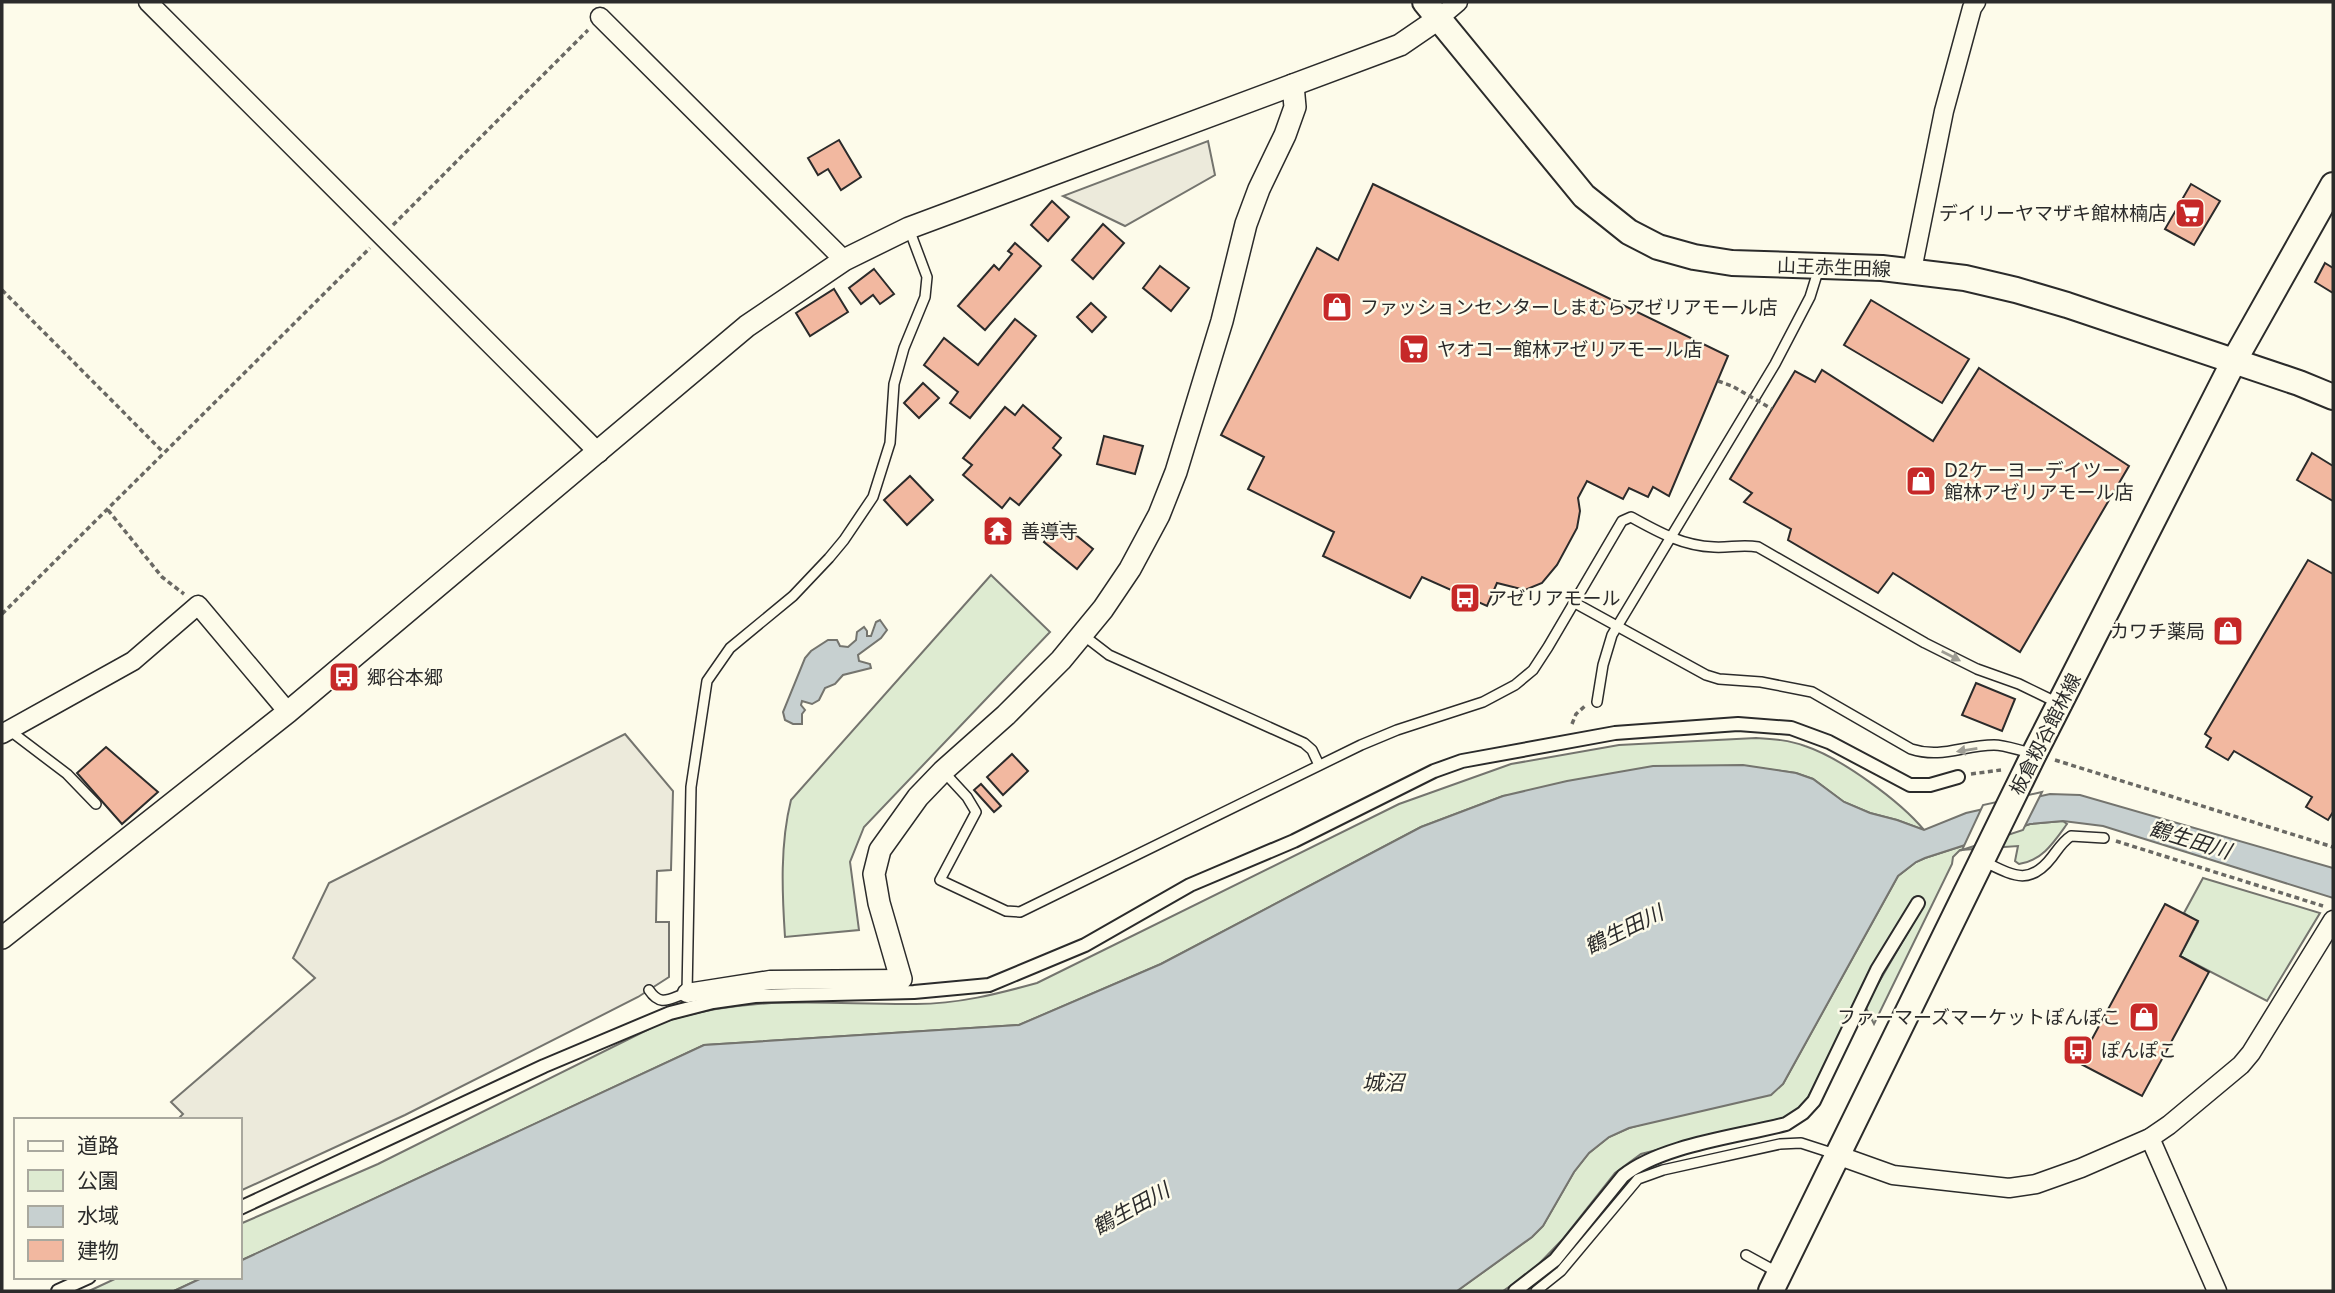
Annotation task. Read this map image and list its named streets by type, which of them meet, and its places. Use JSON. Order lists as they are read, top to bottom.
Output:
{
  "streets": {
    "main road": ["山王赤生田線", "板倉籾谷館林線"]
  },
  "crossings": [
    ["山王赤生田線", "板倉籾谷館林線"]
  ],
  "water": ["鶴生田川", "城沼"],
  "places": {
    "supermarket": ["デイリーヤマザキ館林楠店", "ヤオコー館林アゼリアモール店"],
    "shop": [
      "ファッションセンターしまむらアゼリアモール店",
      "D2ケーヨーデイツー 館林アゼリアモール店",
      "カワチ薬局",
      "ファーマーズマーケットぽんぽこ"
    ],
    "temple": ["善導寺"],
    "bus stop": ["アゼリアモール", "郷谷本郷", "ぽんぽこ"]
  },
  "legend": [
    "道路",
    "公園",
    "水域",
    "建物"
  ]
}
